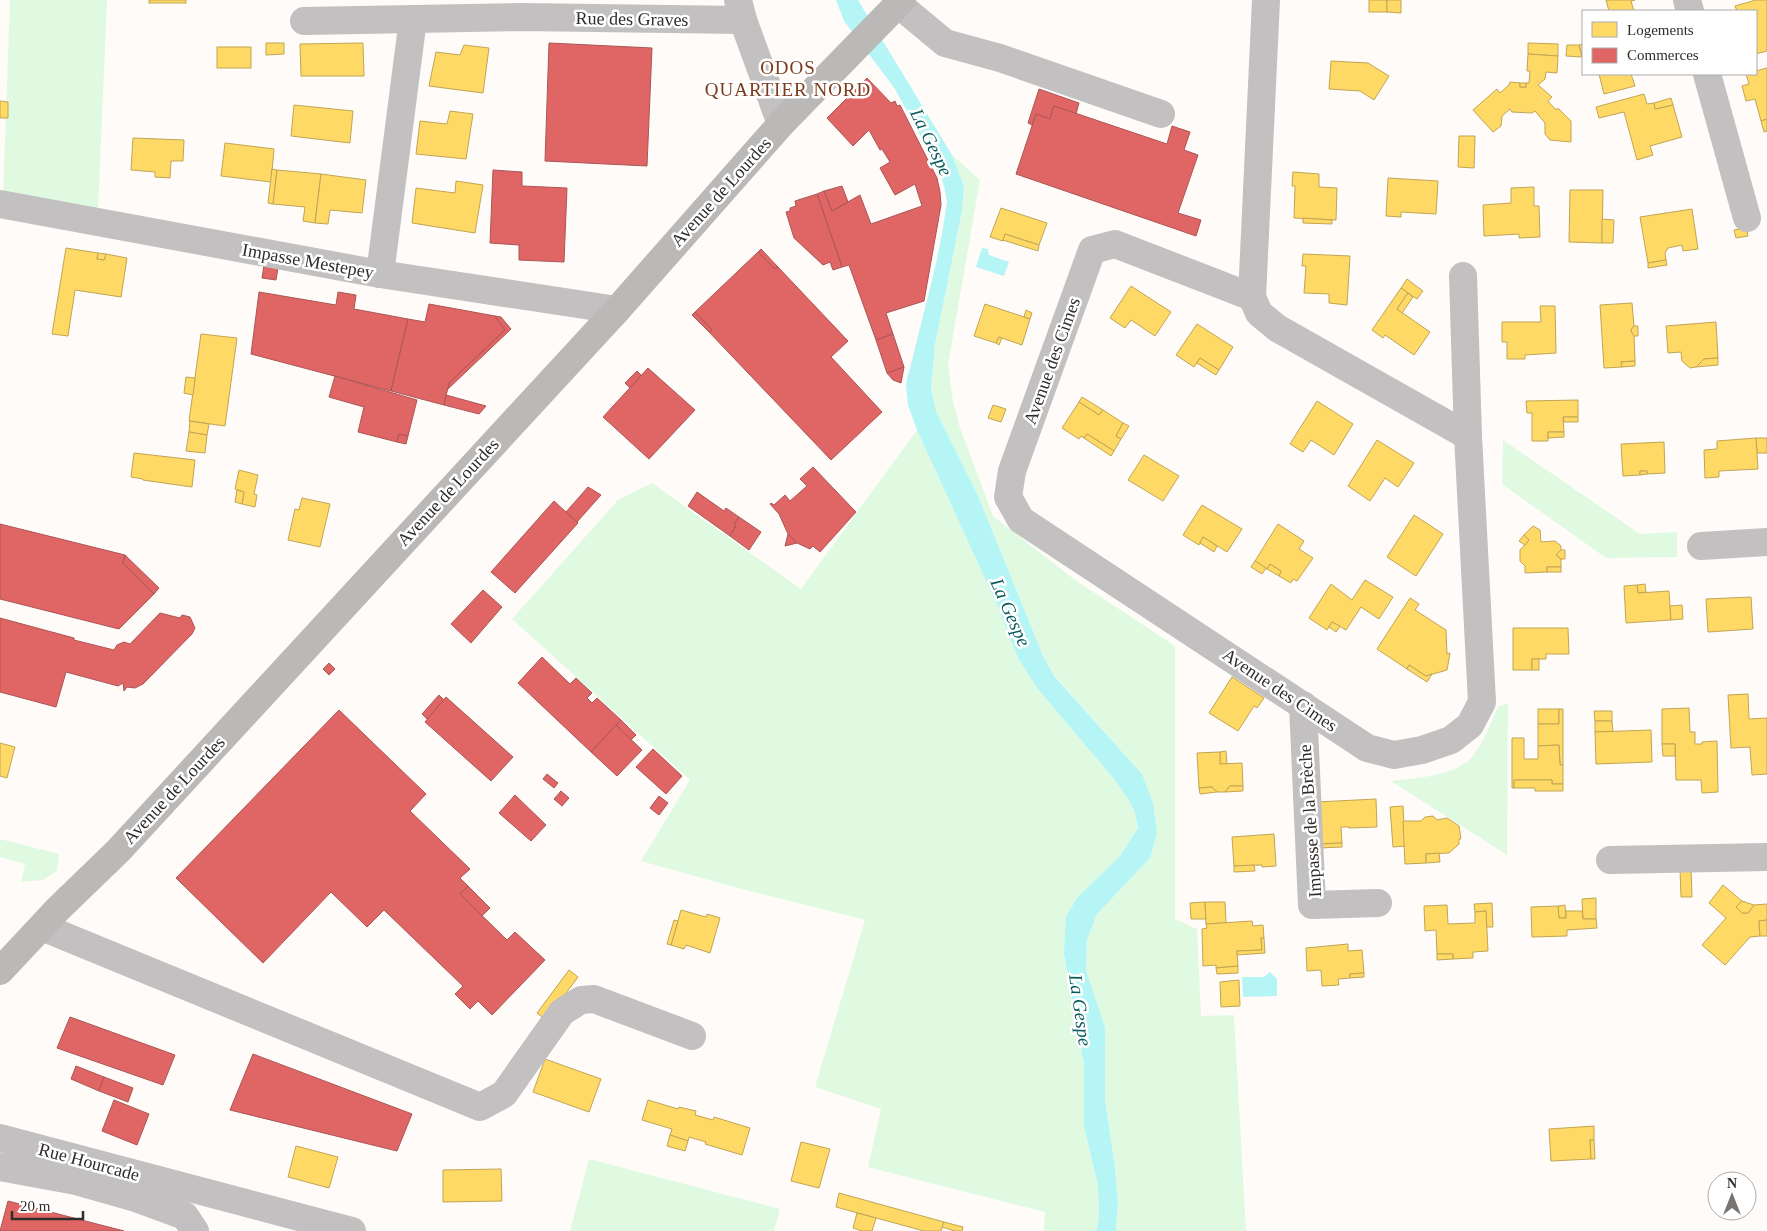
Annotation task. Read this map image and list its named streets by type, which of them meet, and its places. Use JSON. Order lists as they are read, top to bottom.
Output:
{
  "streets": {
    "main road": ["Avenue de Lourdes"],
    "street": [
      "Rue des Graves",
      "Impasse Mestepey",
      "Avenue des Cimes",
      "Impasse de la Brèche",
      "Rue Hourcade"
    ]
  },
  "crossings": [
    ["Rue des Graves", "Avenue de Lourdes"],
    ["Avenue de Lourdes", "Impasse Mestepey"],
    ["Avenue des Cimes", "Impasse de la Brèche"]
  ],
  "districts": ["ODOS QUARTIER NORD"],
  "water": ["La Gespe"],
  "legend": ["Logements", "Commerces"],
  "scale_bar": "20 m",
  "north": "top"
}
